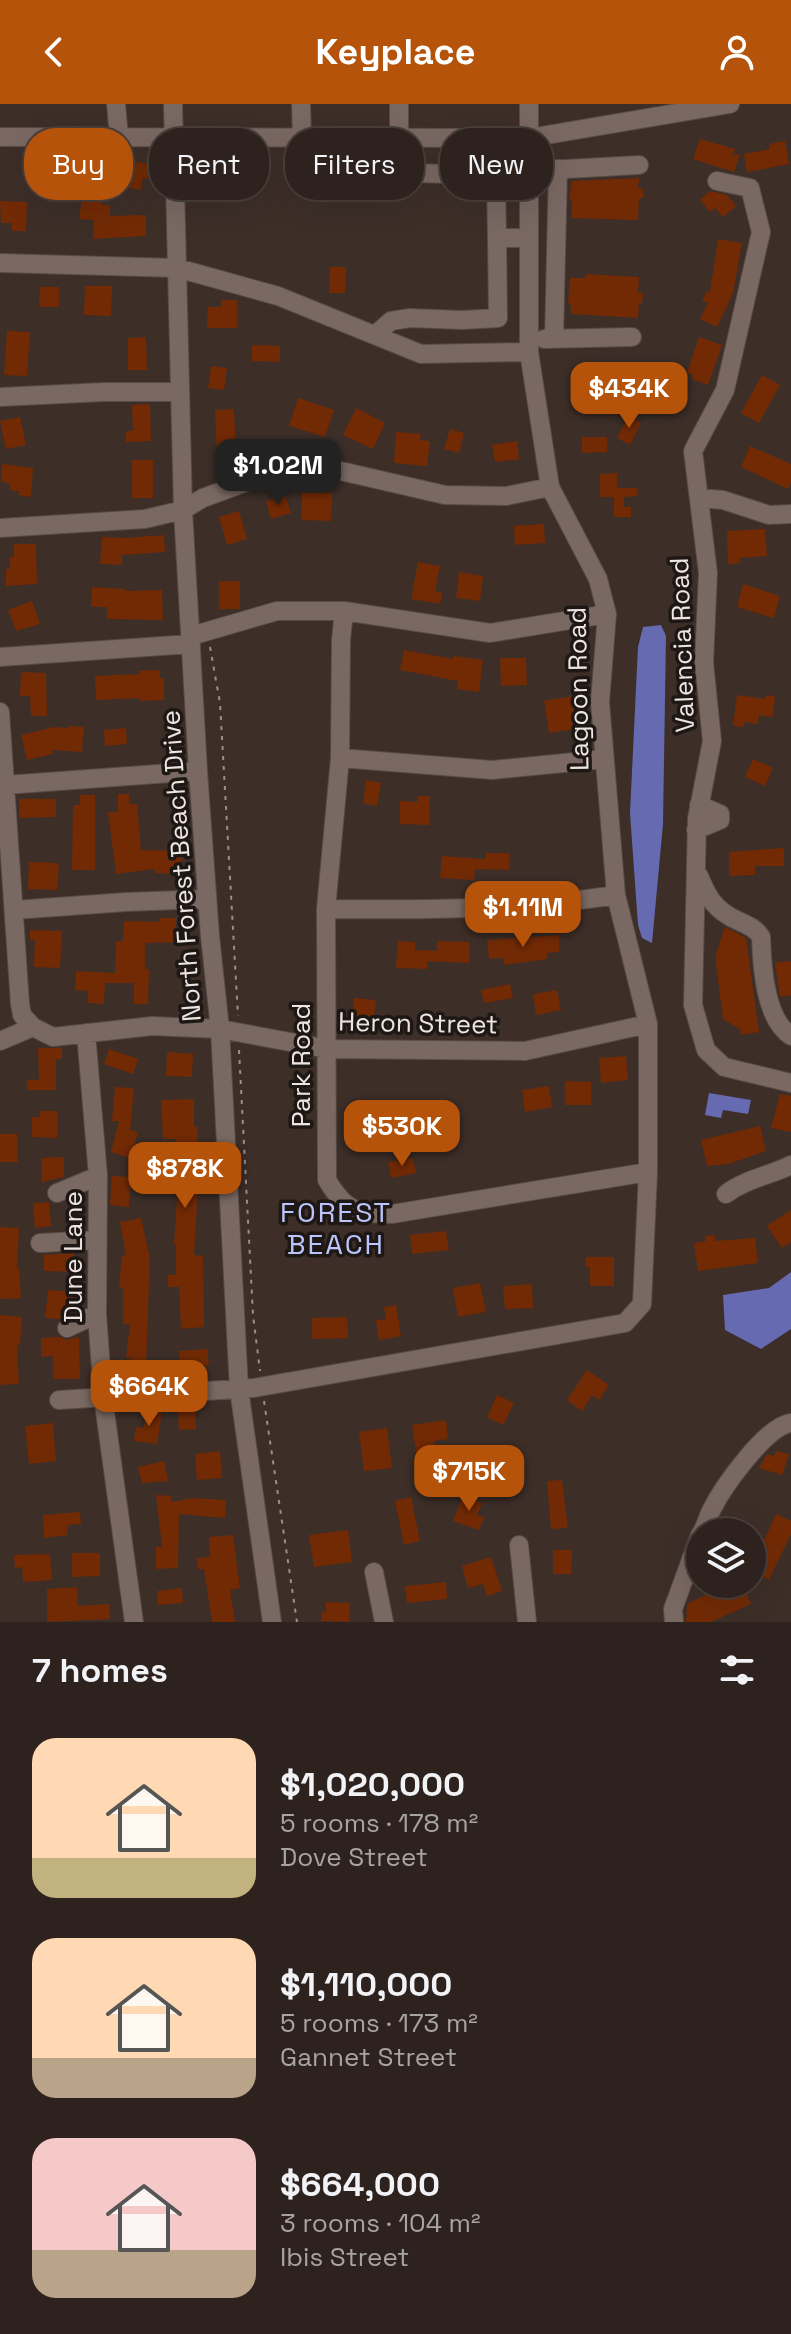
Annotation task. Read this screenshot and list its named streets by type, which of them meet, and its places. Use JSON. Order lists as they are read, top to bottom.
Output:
{
  "streets": {
    "street": [
      "Valencia Road",
      "Lagoon Road",
      "North Forest Beach Drive",
      "Heron Street",
      "Park Road",
      "Dune Lane"
    ]
  },
  "crossings": [
    ["Lagoon Road", "Heron Street"],
    ["Lagoon Road", "Park Road"],
    ["North Forest Beach Drive", "Heron Street"],
    ["Heron Street", "Park Road"],
    ["Heron Street", "Dune Lane"]
  ],
  "districts": ["FOREST BEACH"],
  "page": {
    "header": "Keyplace",
    "chip": [
      "Buy",
      "Rent",
      "Filters",
      "New"
    ],
    "price": [
      "$434K",
      "$1.02M",
      "$1.11M",
      "$530K",
      "$878K",
      "$664K",
      "$715K"
    ],
    "heading": "7 homes",
    "list": [
      {
        "name": "$1,020,000",
        "note": "5 rooms · 178 m² · Dove Street"
      },
      {
        "name": "$1,110,000",
        "note": "5 rooms · 173 m² · Gannet Street"
      },
      {
        "name": "$664,000",
        "note": "3 rooms · 104 m² · Ibis Street"
      }
    ]
  }
}
